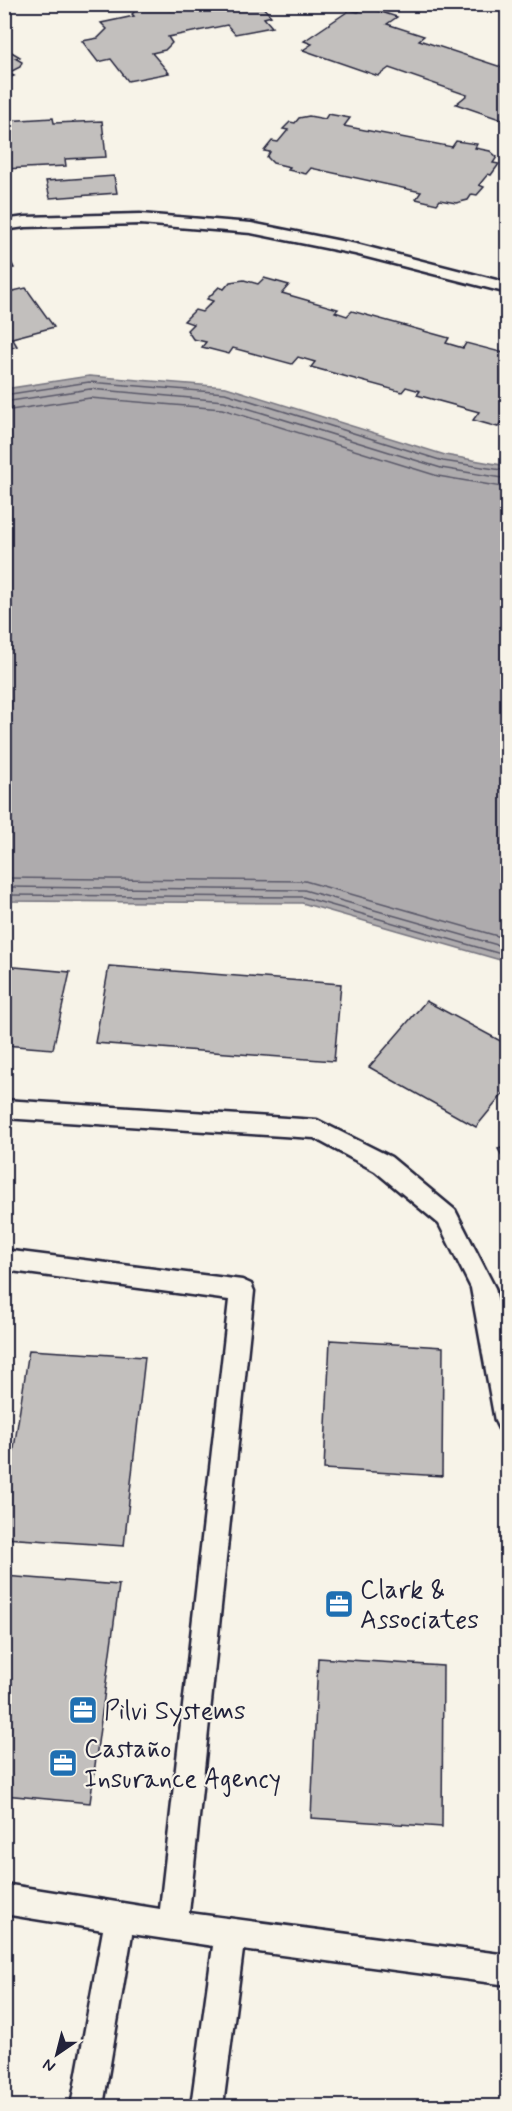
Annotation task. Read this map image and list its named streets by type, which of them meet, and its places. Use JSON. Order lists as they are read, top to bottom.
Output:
{
  "places": {
    "office": ["Clark & Associates", "Pilvi Systems", "Castaño Insurance Agency"]
  },
  "north": "bottom left"
}
